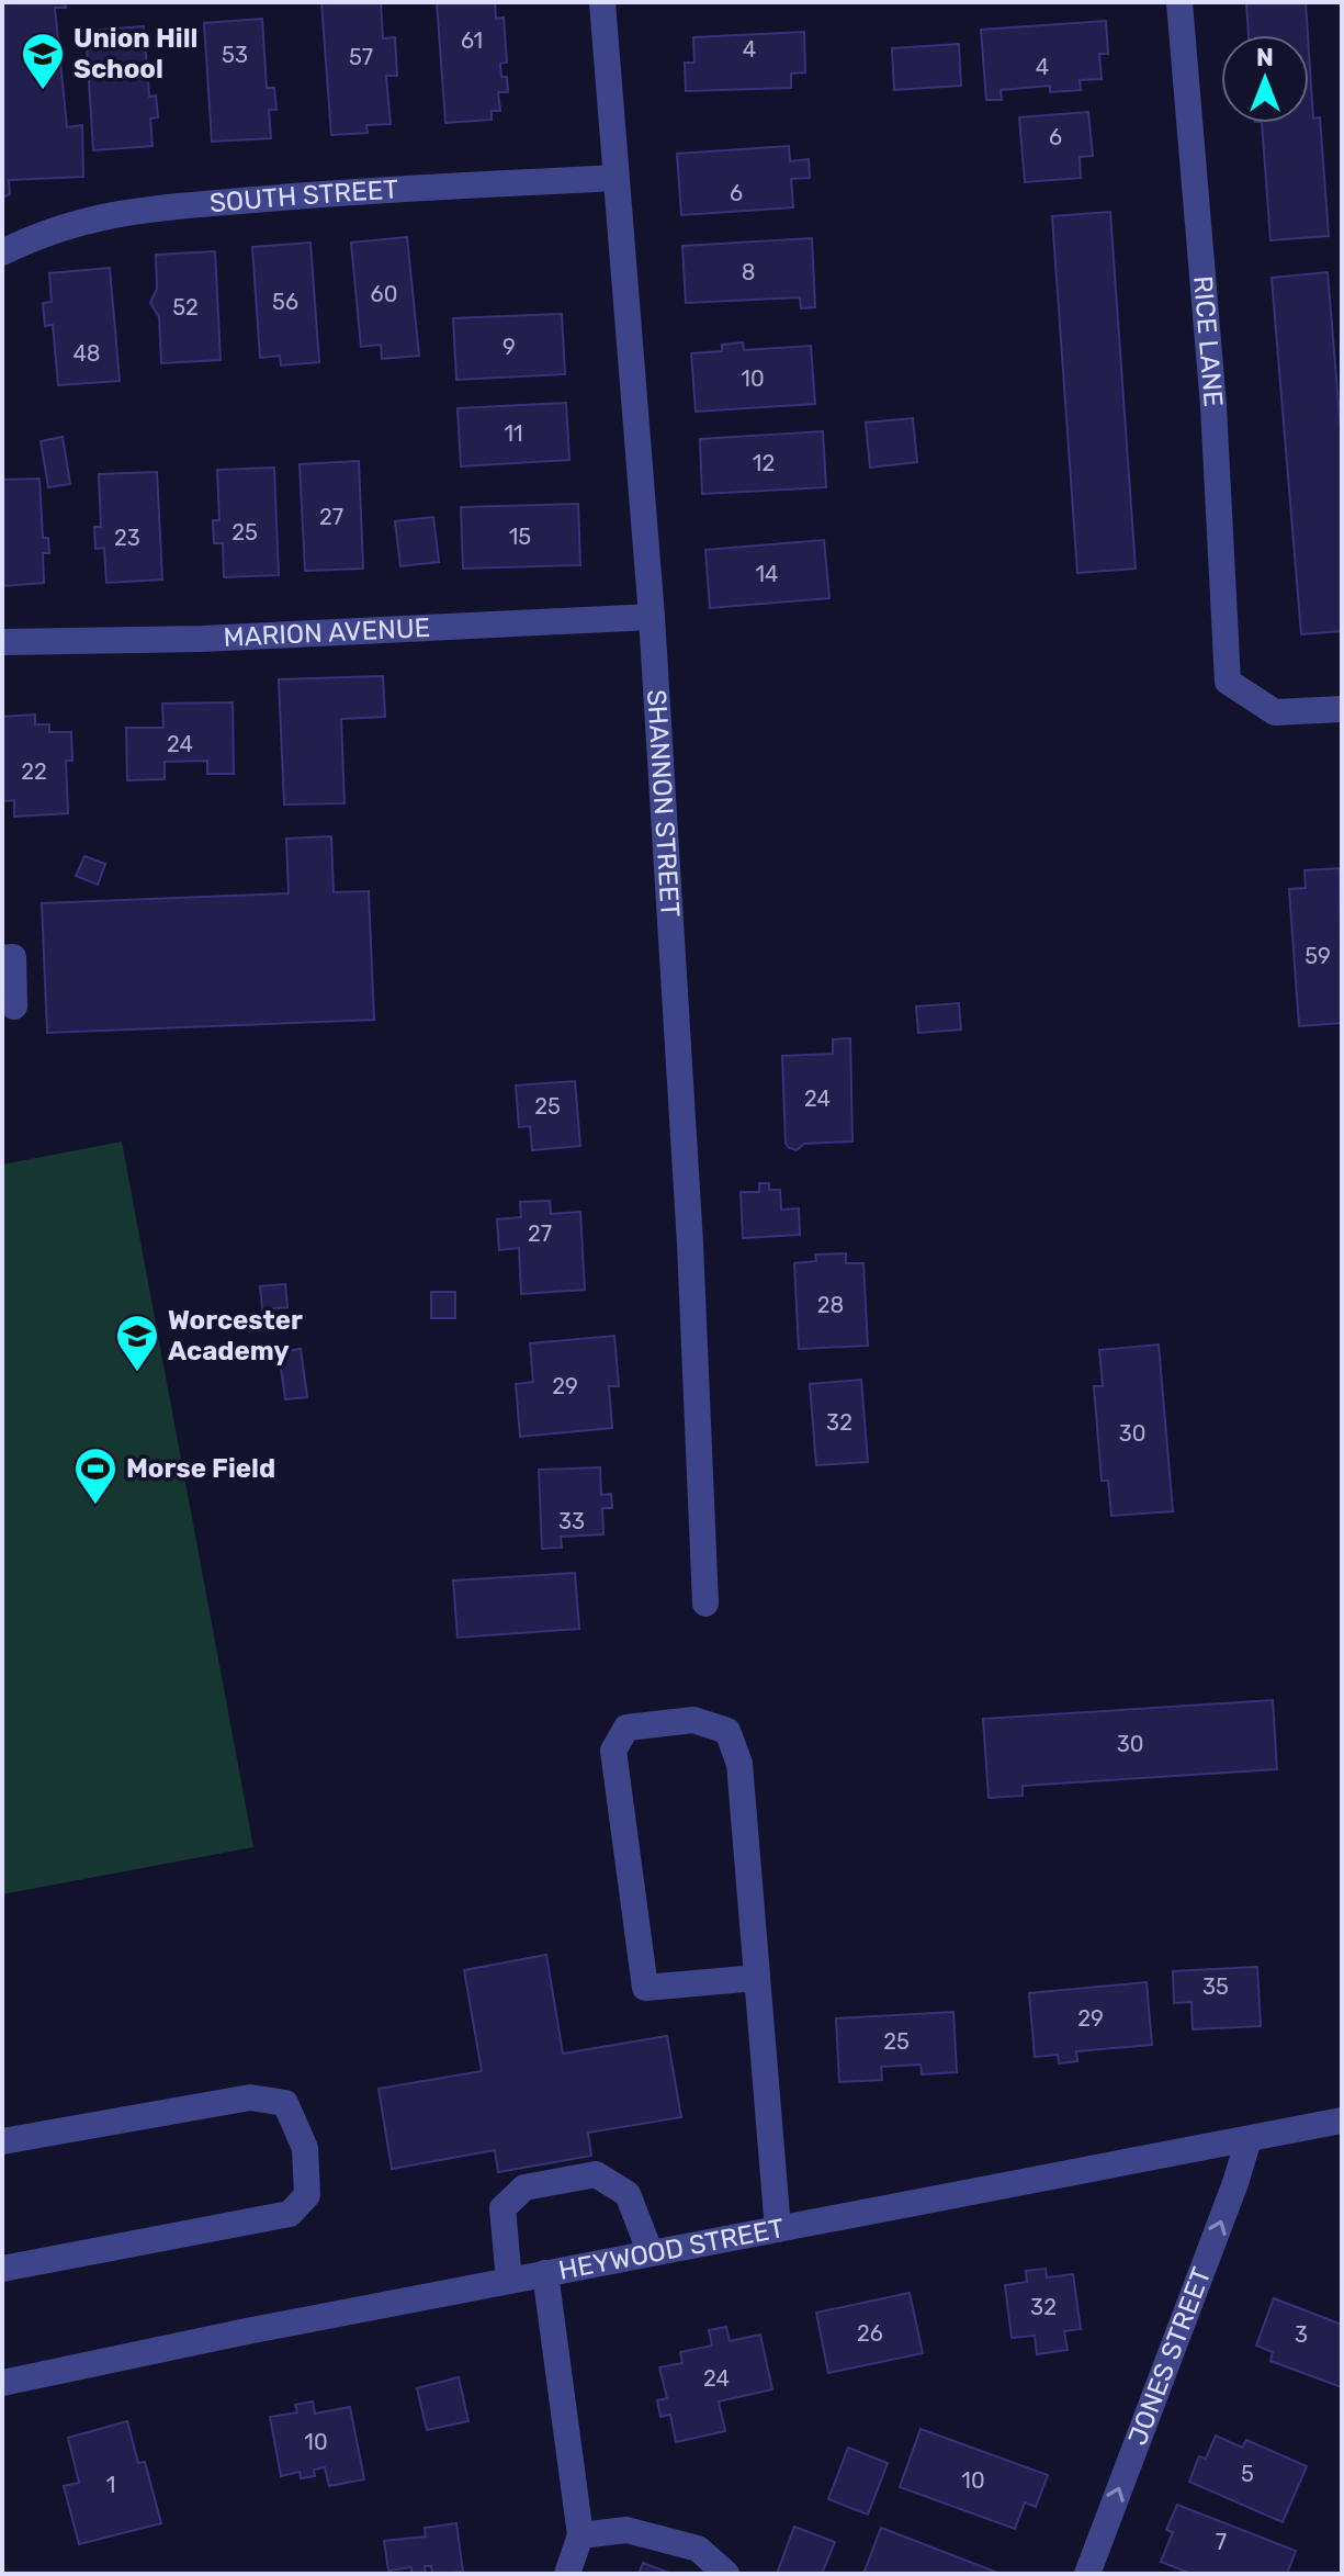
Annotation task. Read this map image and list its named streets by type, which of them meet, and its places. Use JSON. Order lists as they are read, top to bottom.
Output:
{
  "streets": {
    "street": [
      "SOUTH STREET",
      "RICE LANE",
      "MARION AVENUE",
      "SHANNON STREET",
      "HEYWOOD STREET",
      "JONES STREET"
    ]
  },
  "crossings": [
    ["SOUTH STREET", "SHANNON STREET"],
    ["MARION AVENUE", "SHANNON STREET"],
    ["HEYWOOD STREET", "JONES STREET"]
  ],
  "one_way": ["JONES STREET"],
  "places": {
    "school or university": ["Union Hill School", "Worcester Academy"],
    "sports": ["Morse Field"]
  },
  "house_numbers": [
    "61",
    "4",
    "53",
    "57",
    "4",
    "6",
    "6",
    "8",
    "60",
    "56",
    "52",
    "9",
    "48",
    "10",
    "11",
    "12",
    "27",
    "25",
    "15",
    "23",
    "14",
    "24",
    "22",
    "59",
    "24",
    "25",
    "27",
    "28",
    "29",
    "32",
    "30",
    "33",
    "30",
    "35",
    "29",
    "25",
    "32",
    "26",
    "3",
    "24",
    "10",
    "5",
    "10",
    "1",
    "7"
  ],
  "north": "top"
}
